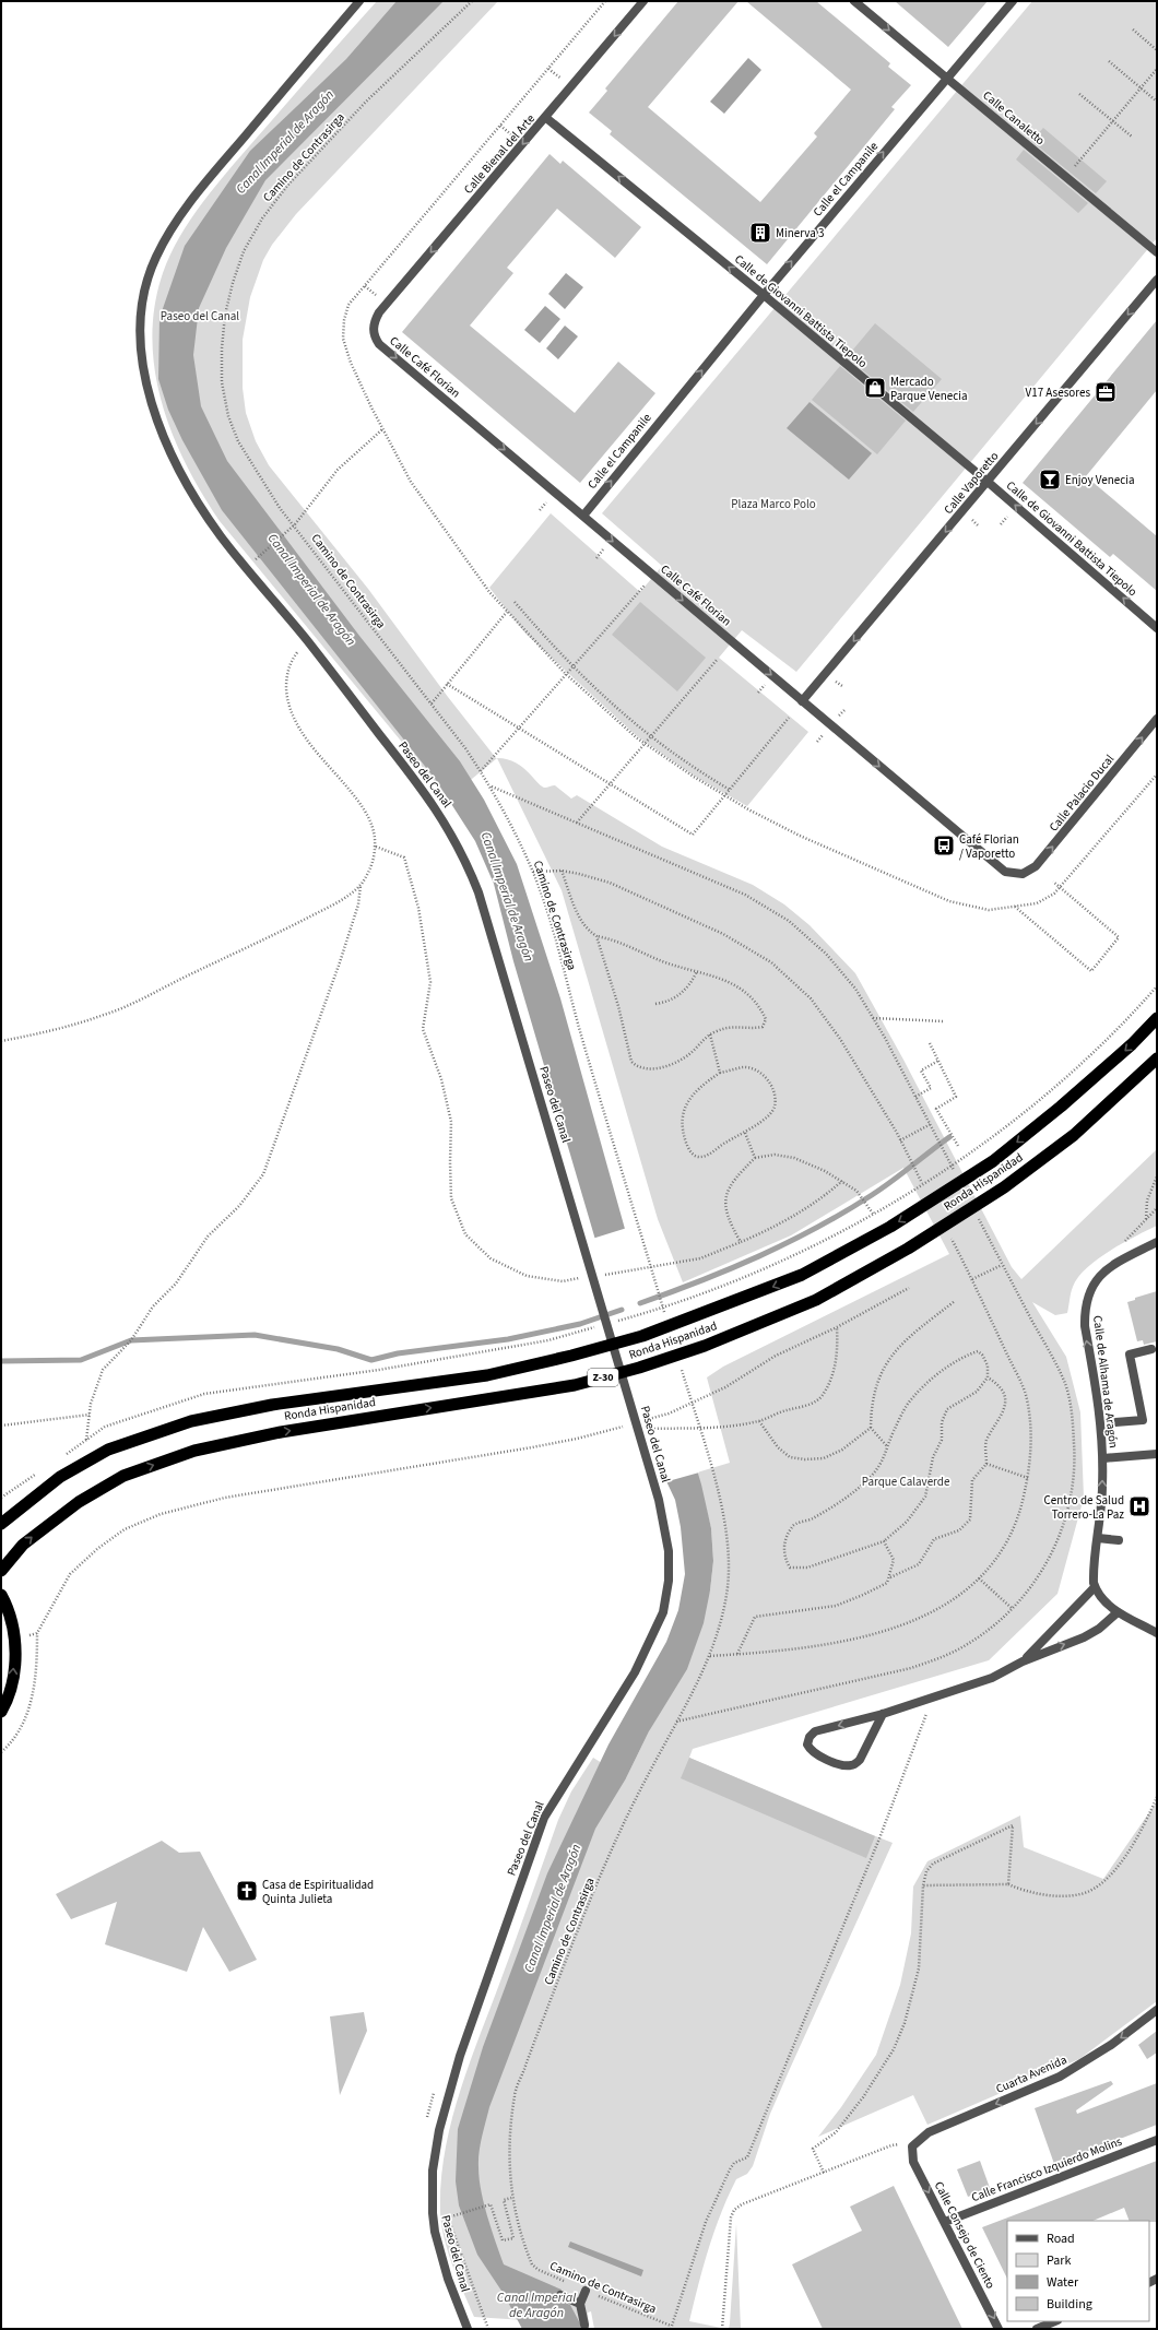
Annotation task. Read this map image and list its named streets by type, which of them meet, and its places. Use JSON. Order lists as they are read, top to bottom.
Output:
{
  "streets": {
    "highway": ["Ronda Hispanidad", "Z-30"],
    "street": [
      "Calle Canaletto",
      "Calle Bienal del Arte",
      "Calle el Campanile",
      "Calle de Giovanni Battista Tiepolo",
      "Calle Café Florian",
      "Calle Vaporetto",
      "Paseo del Canal",
      "Calle Palacio Ducal",
      "Calle de Alhama de Aragón",
      "Cuarta Avenida",
      "Calle Francisco Izquierdo Molins",
      "Calle Consejo de Ciento"
    ],
    "path": ["Camino de Contrasirga"]
  },
  "crossings": [
    ["Calle Canaletto", "Calle el Campanile"],
    ["Calle Bienal del Arte", "Calle de Giovanni Battista Tiepolo"],
    ["Calle Bienal del Arte", "Calle Café Florian"],
    ["Calle el Campanile", "Calle de Giovanni Battista Tiepolo"],
    ["Calle el Campanile", "Calle Café Florian"],
    ["Calle de Giovanni Battista Tiepolo", "Calle Vaporetto"],
    ["Calle Café Florian", "Calle Vaporetto"],
    ["Calle Café Florian", "Calle Palacio Ducal"],
    ["Cuarta Avenida", "Calle Consejo de Ciento"],
    ["Calle Francisco Izquierdo Molins", "Calle Consejo de Ciento"]
  ],
  "one_way": [
    "Calle Bienal del Arte",
    "Calle el Campanile",
    "Calle de Giovanni Battista Tiepolo",
    "Calle Café Florian",
    "Calle Vaporetto",
    "Calle Palacio Ducal",
    "Calle de Alhama de Aragón",
    "Cuarta Avenida",
    "Calle Consejo de Ciento"
  ],
  "water": ["Canal Imperial de Aragón"],
  "parks": ["Paseo del Canal", "Plaza Marco Polo", "Parque Calaverde"],
  "places": {
    "building": ["Minerva 3"],
    "shop": ["Mercado Parque Venecia"],
    "office": ["V17 Asesores"],
    "bar": ["Enjoy Venecia"],
    "bus stop": ["Café Florian / Vaporetto"],
    "hospital": ["Centro de Salud Torrero-La Paz"],
    "church": ["Casa de Espiritualidad Quinta Julieta"]
  },
  "legend": [
    "Road",
    "Park",
    "Water",
    "Building"
  ]
}
